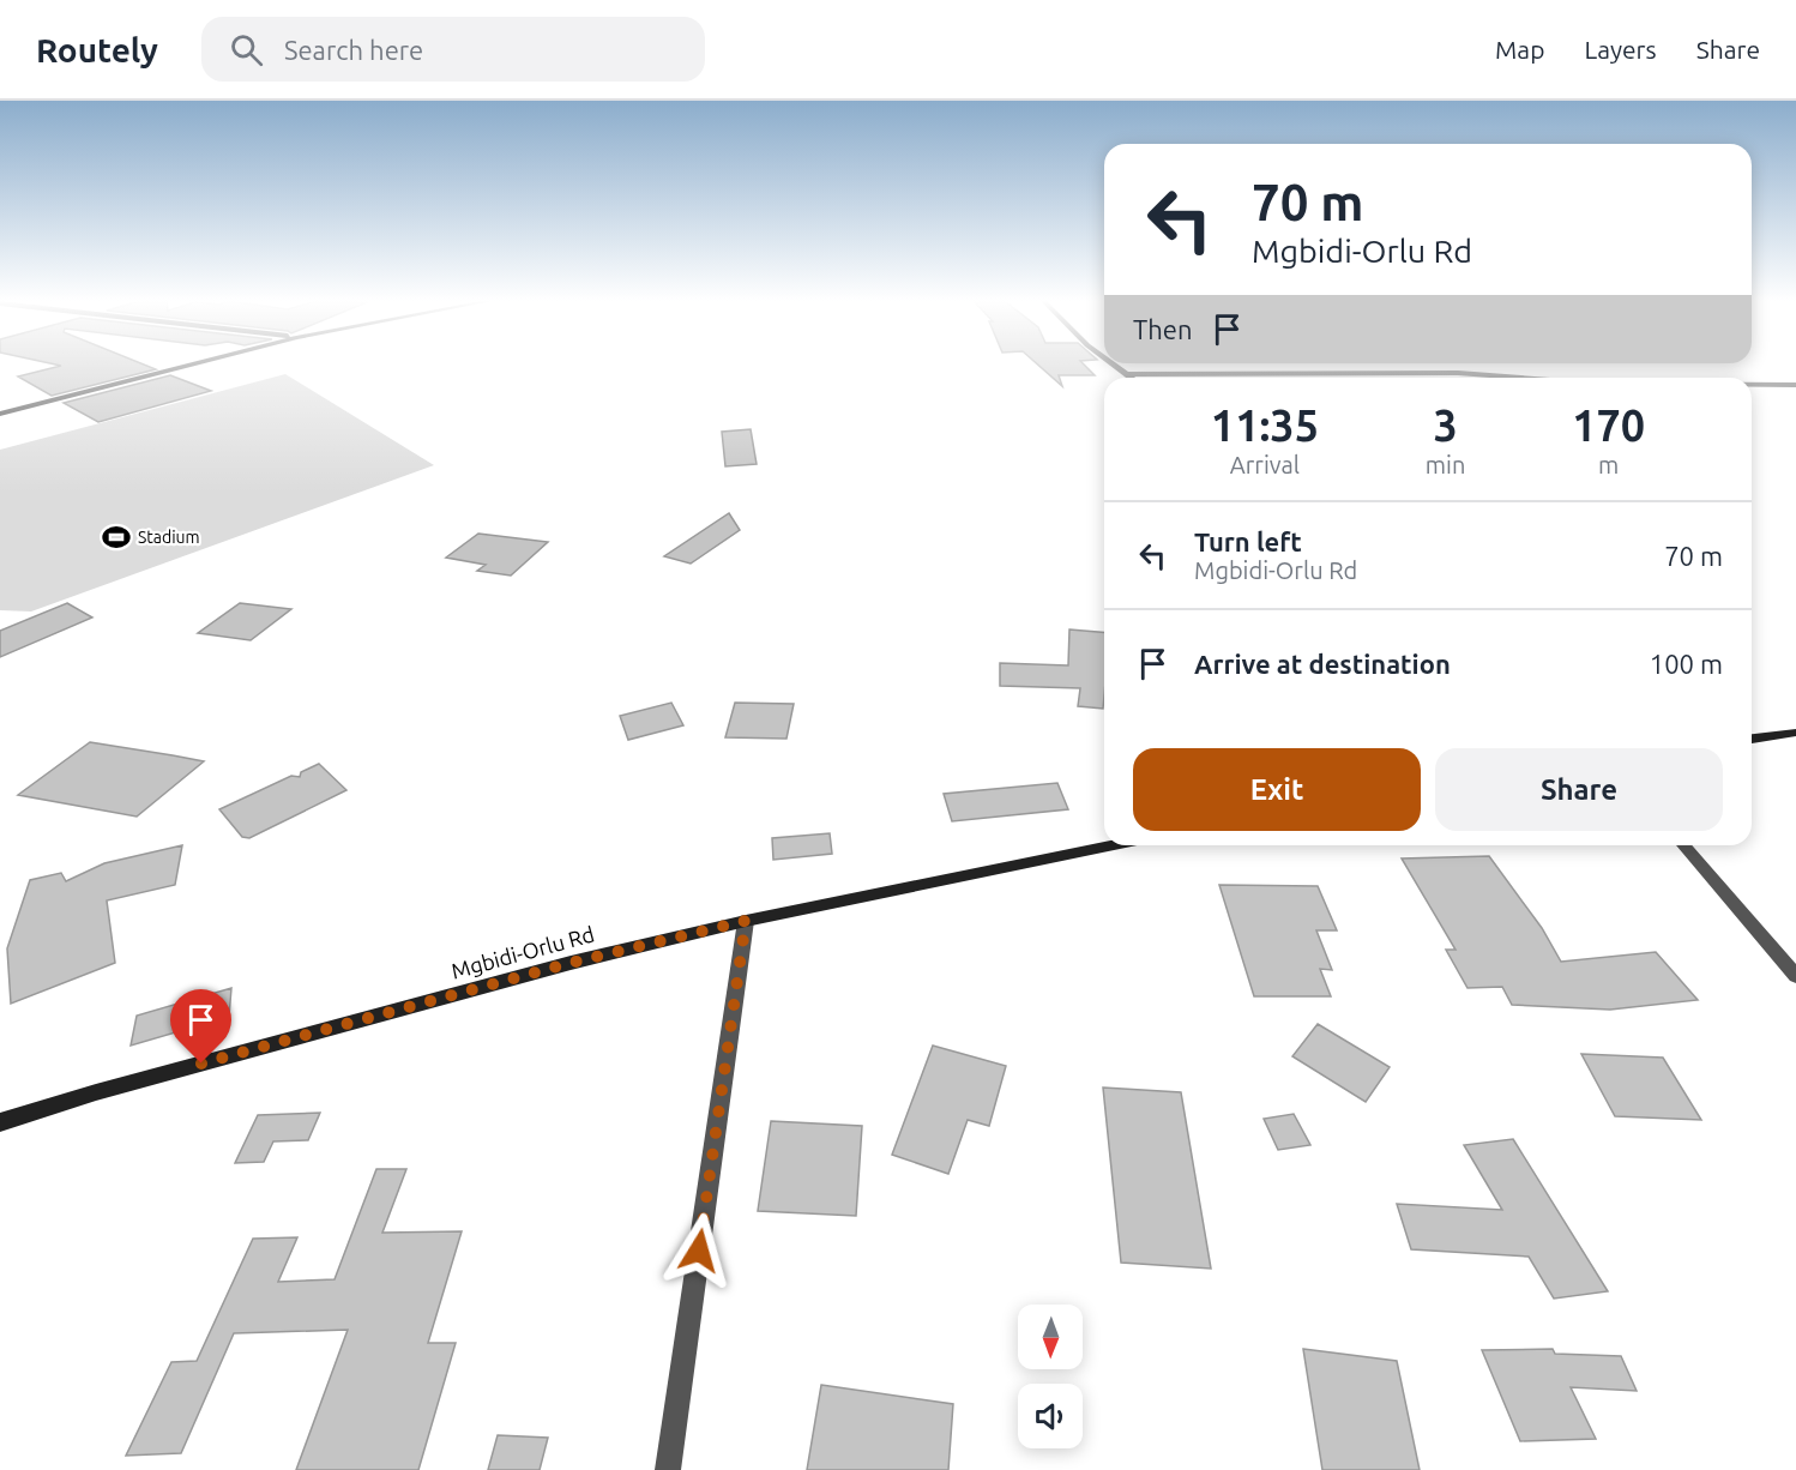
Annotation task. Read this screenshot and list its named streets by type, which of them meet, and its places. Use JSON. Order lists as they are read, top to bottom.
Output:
{
  "streets": {
    "main road": ["Mgbidi-Orlu Rd"]
  },
  "places": {
    "sports": ["Stadium"]
  },
  "north": "bottom",
  "page": {
    "header": "Routely",
    "search": "Search here",
    "nav": ["Map", "Layers", "Share"],
    "turn": ["70 m", "Mgbidi-Orlu Rd"],
    "then": "Then",
    "eta": [
      "11:35",
      "Arrival",
      "3",
      "min",
      "170",
      "m"
    ],
    "list": [
      {
        "name": "Turn left",
        "note": "Mgbidi-Orlu Rd",
        "value": "70 m"
      },
      {
        "name": "Arrive at destination",
        "value": "100 m"
      }
    ],
    "buttons": ["Exit", "Share"]
  }
}
